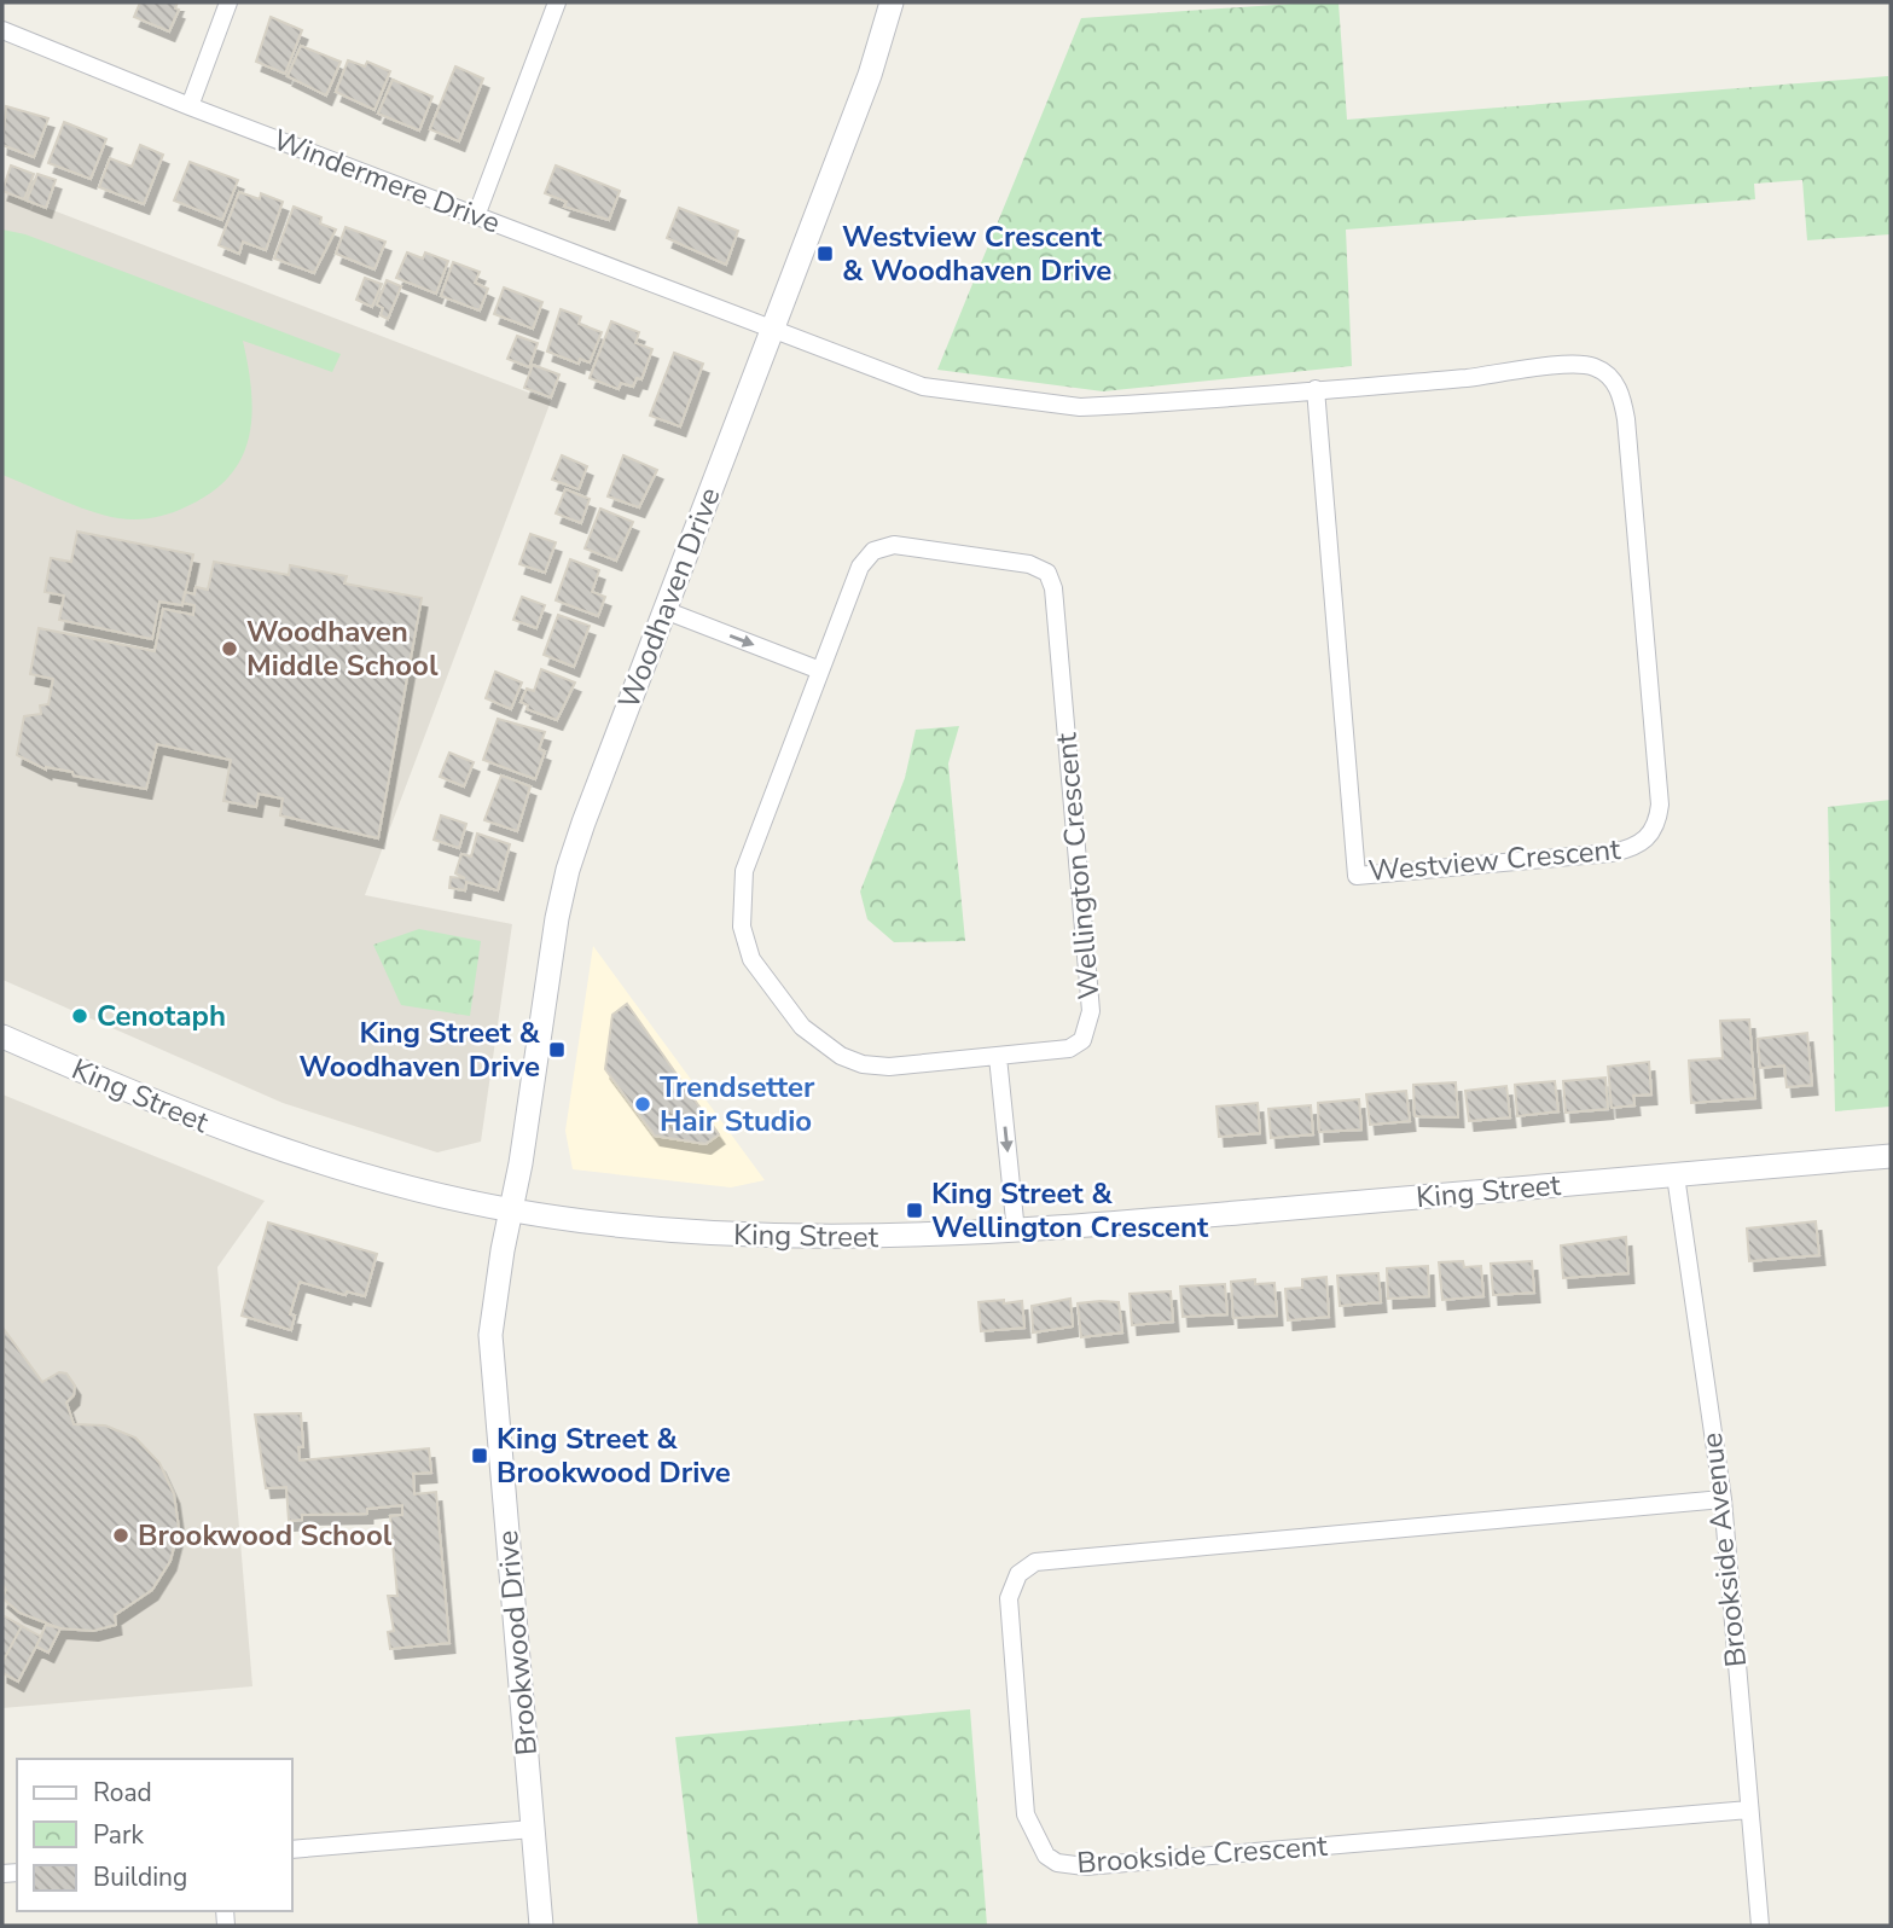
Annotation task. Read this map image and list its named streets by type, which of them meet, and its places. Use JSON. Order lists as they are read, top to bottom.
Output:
{
  "streets": {
    "street": [
      "Windermere Drive",
      "Woodhaven Drive",
      "Westview Crescent",
      "Wellington Crescent",
      "King Street",
      "Brookside Avenue",
      "Brookwood Drive",
      "Brookside Crescent"
    ]
  },
  "crossings": [
    ["Windermere Drive", "Woodhaven Drive"],
    ["Windermere Drive", "Westview Crescent"],
    ["Woodhaven Drive", "Westview Crescent"],
    ["Woodhaven Drive", "King Street"],
    ["Woodhaven Drive", "Brookwood Drive"],
    ["King Street", "Brookside Avenue"],
    ["King Street", "Brookwood Drive"],
    ["Brookside Avenue", "Brookside Crescent"]
  ],
  "places": {
    "transit": [
      "Westview Crescent & Woodhaven Drive",
      "King Street & Woodhaven Drive",
      "King Street & Wellington Crescent",
      "King Street & Brookwood Drive"
    ],
    "other": [
      "Woodhaven Middle School",
      "Cenotaph",
      "Trendsetter Hair Studio",
      "Brookwood School"
    ]
  },
  "legend": ["Road", "Park", "Building"]
}
